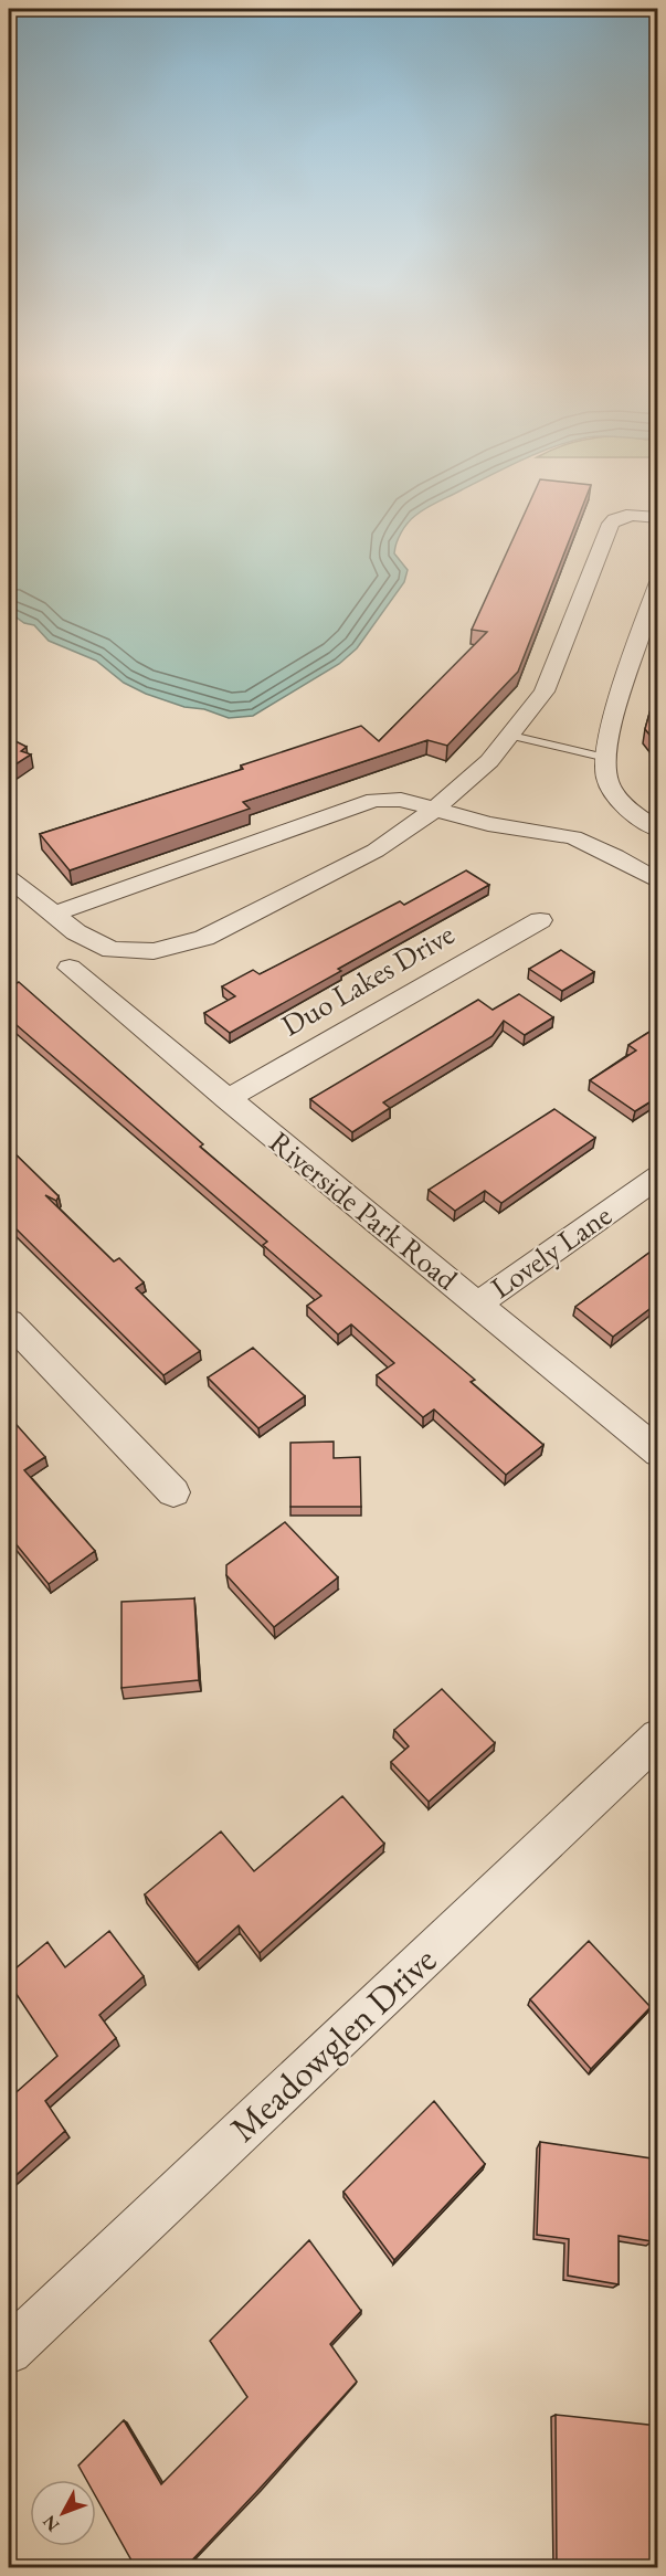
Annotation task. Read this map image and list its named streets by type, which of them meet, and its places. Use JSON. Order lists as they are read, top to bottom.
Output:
{
  "streets": {
    "street": [
      "Duo Lakes Drive",
      "Riverside Park Road",
      "Lovely Lane",
      "Meadowglen Drive"
    ]
  },
  "crossings": [
    ["Duo Lakes Drive", "Riverside Park Road"],
    ["Riverside Park Road", "Lovely Lane"]
  ],
  "north": "bottom left"
}
